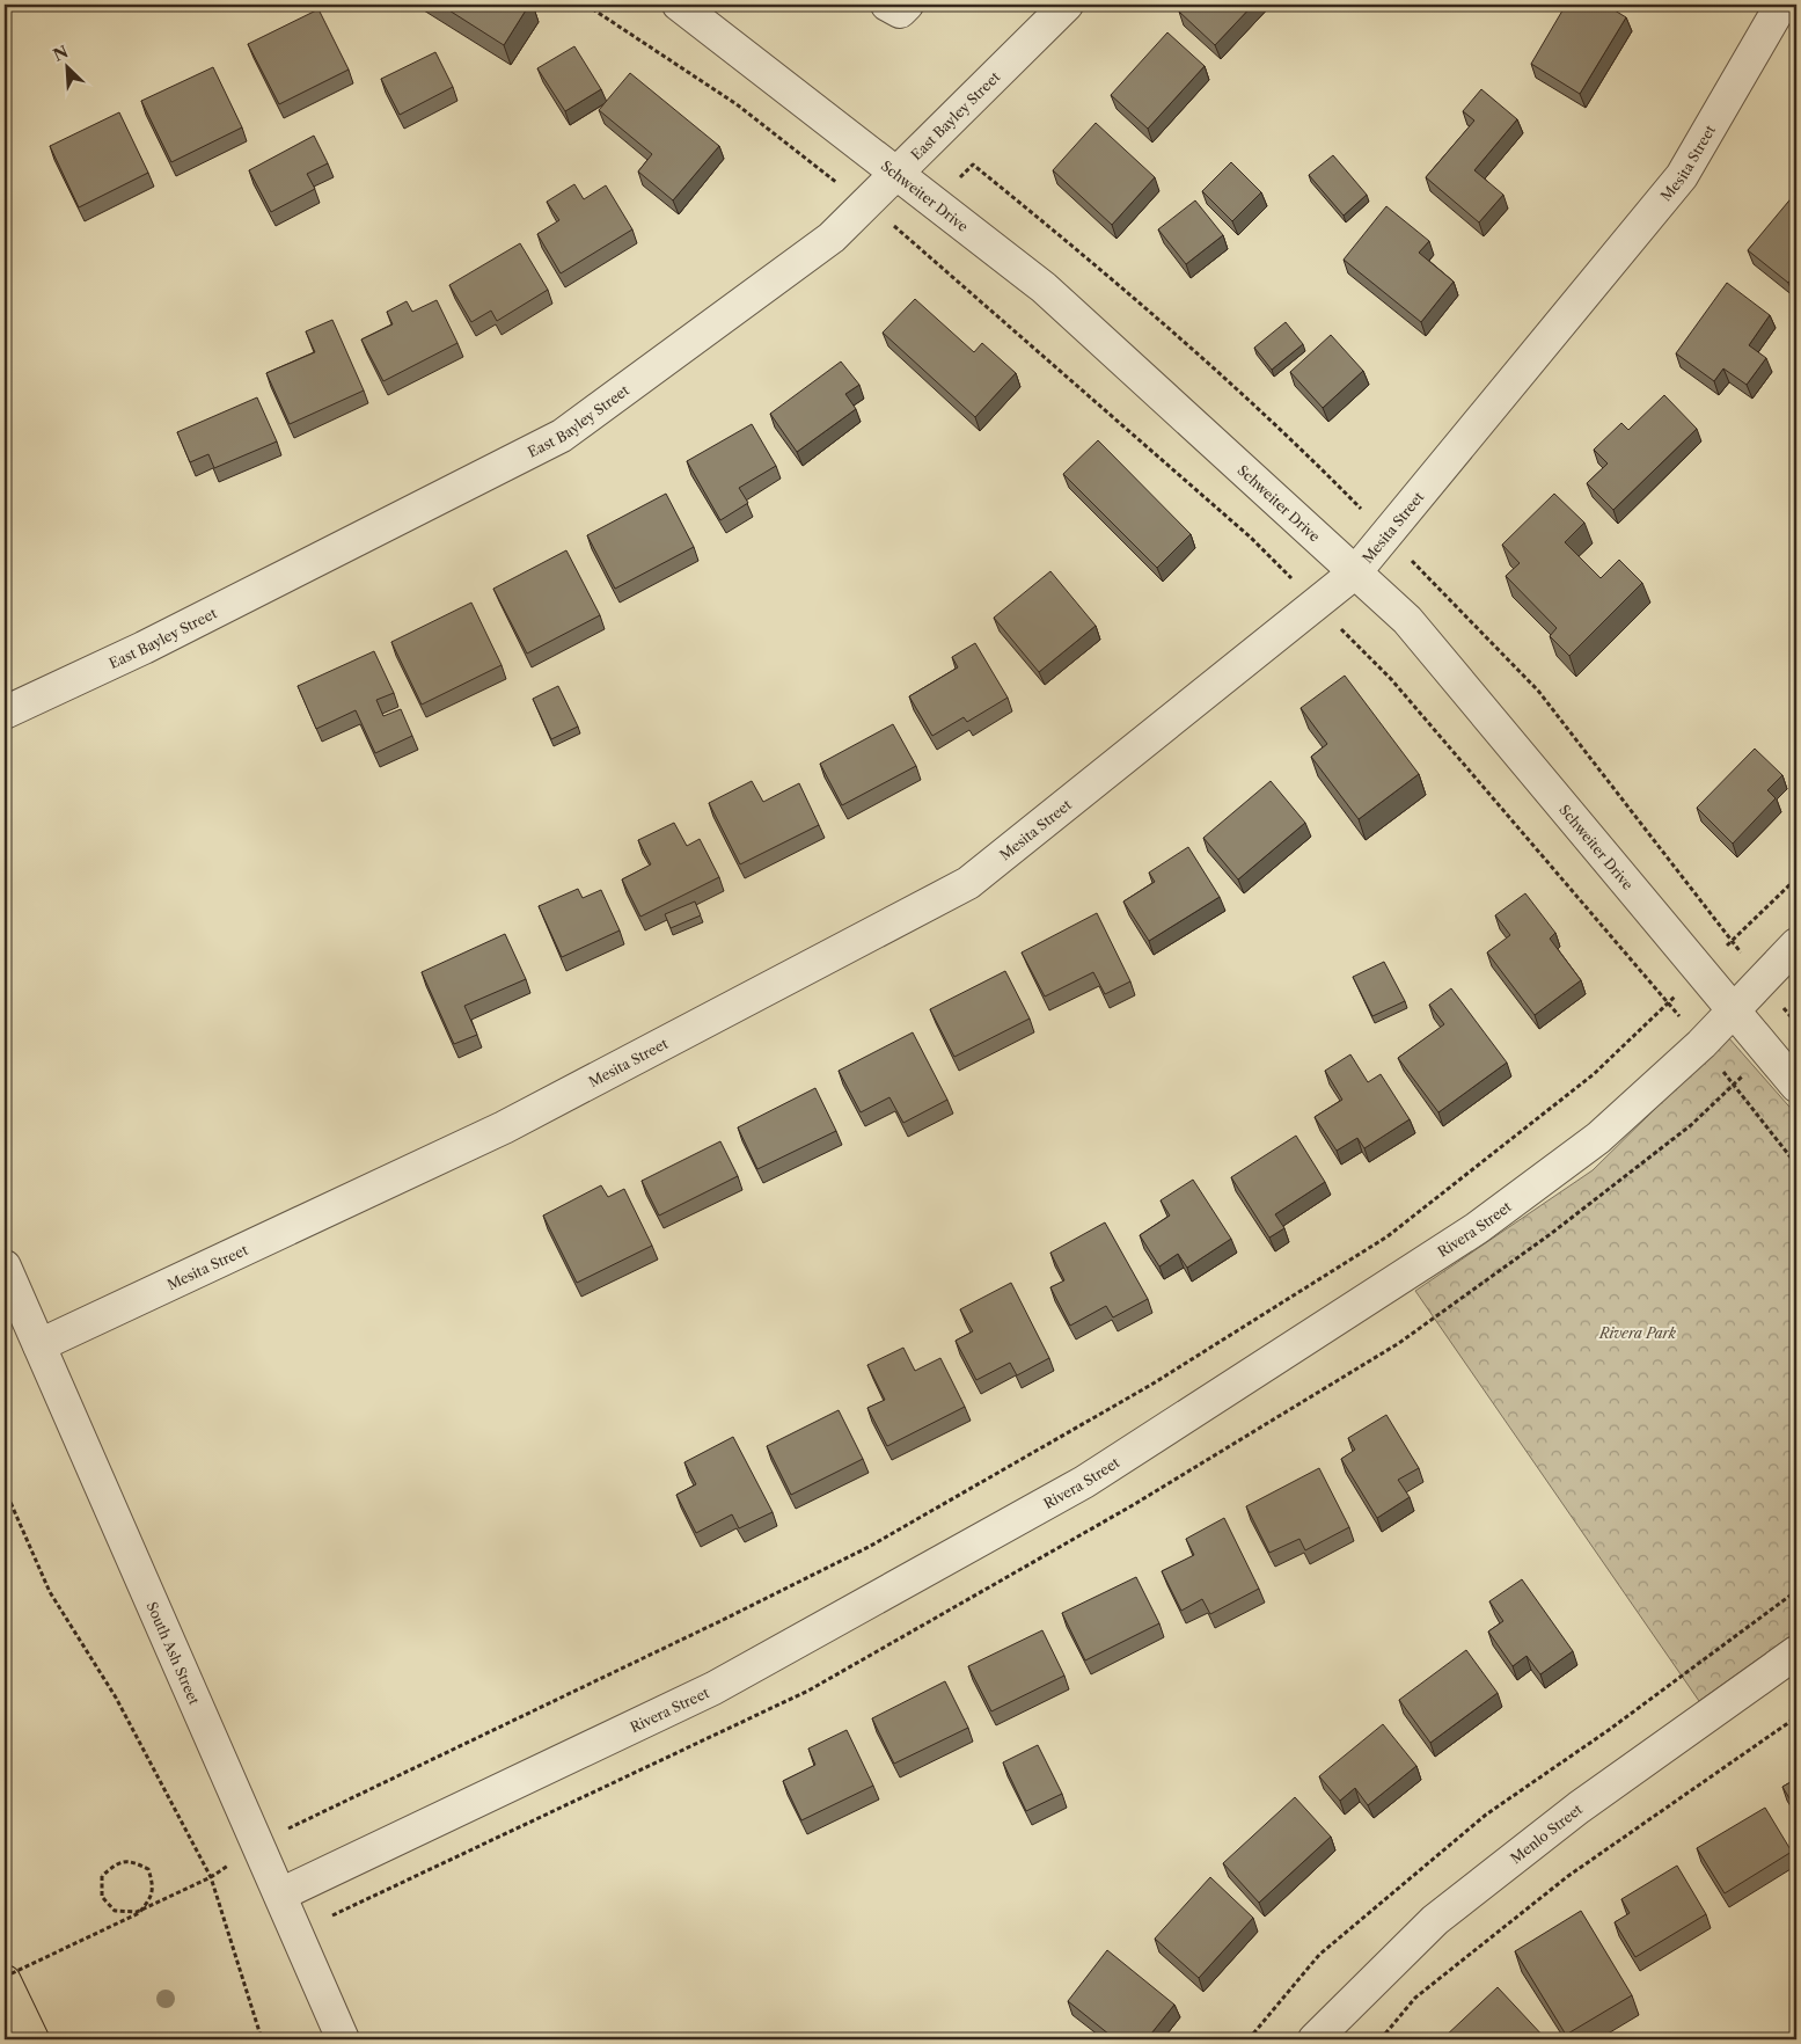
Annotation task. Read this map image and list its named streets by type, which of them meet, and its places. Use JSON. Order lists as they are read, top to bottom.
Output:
{
  "streets": {
    "street": [
      "East Bayley Street",
      "Mesita Street",
      "Schweiter Drive",
      "Rivera Street",
      "South Ash Street",
      "Menlo Street"
    ]
  },
  "crossings": [
    ["East Bayley Street", "Schweiter Drive"],
    ["Mesita Street", "Schweiter Drive"],
    ["Mesita Street", "South Ash Street"],
    ["Schweiter Drive", "Rivera Street"],
    ["Rivera Street", "South Ash Street"]
  ],
  "parks": ["Rivera Park"],
  "north": "top left"
}
